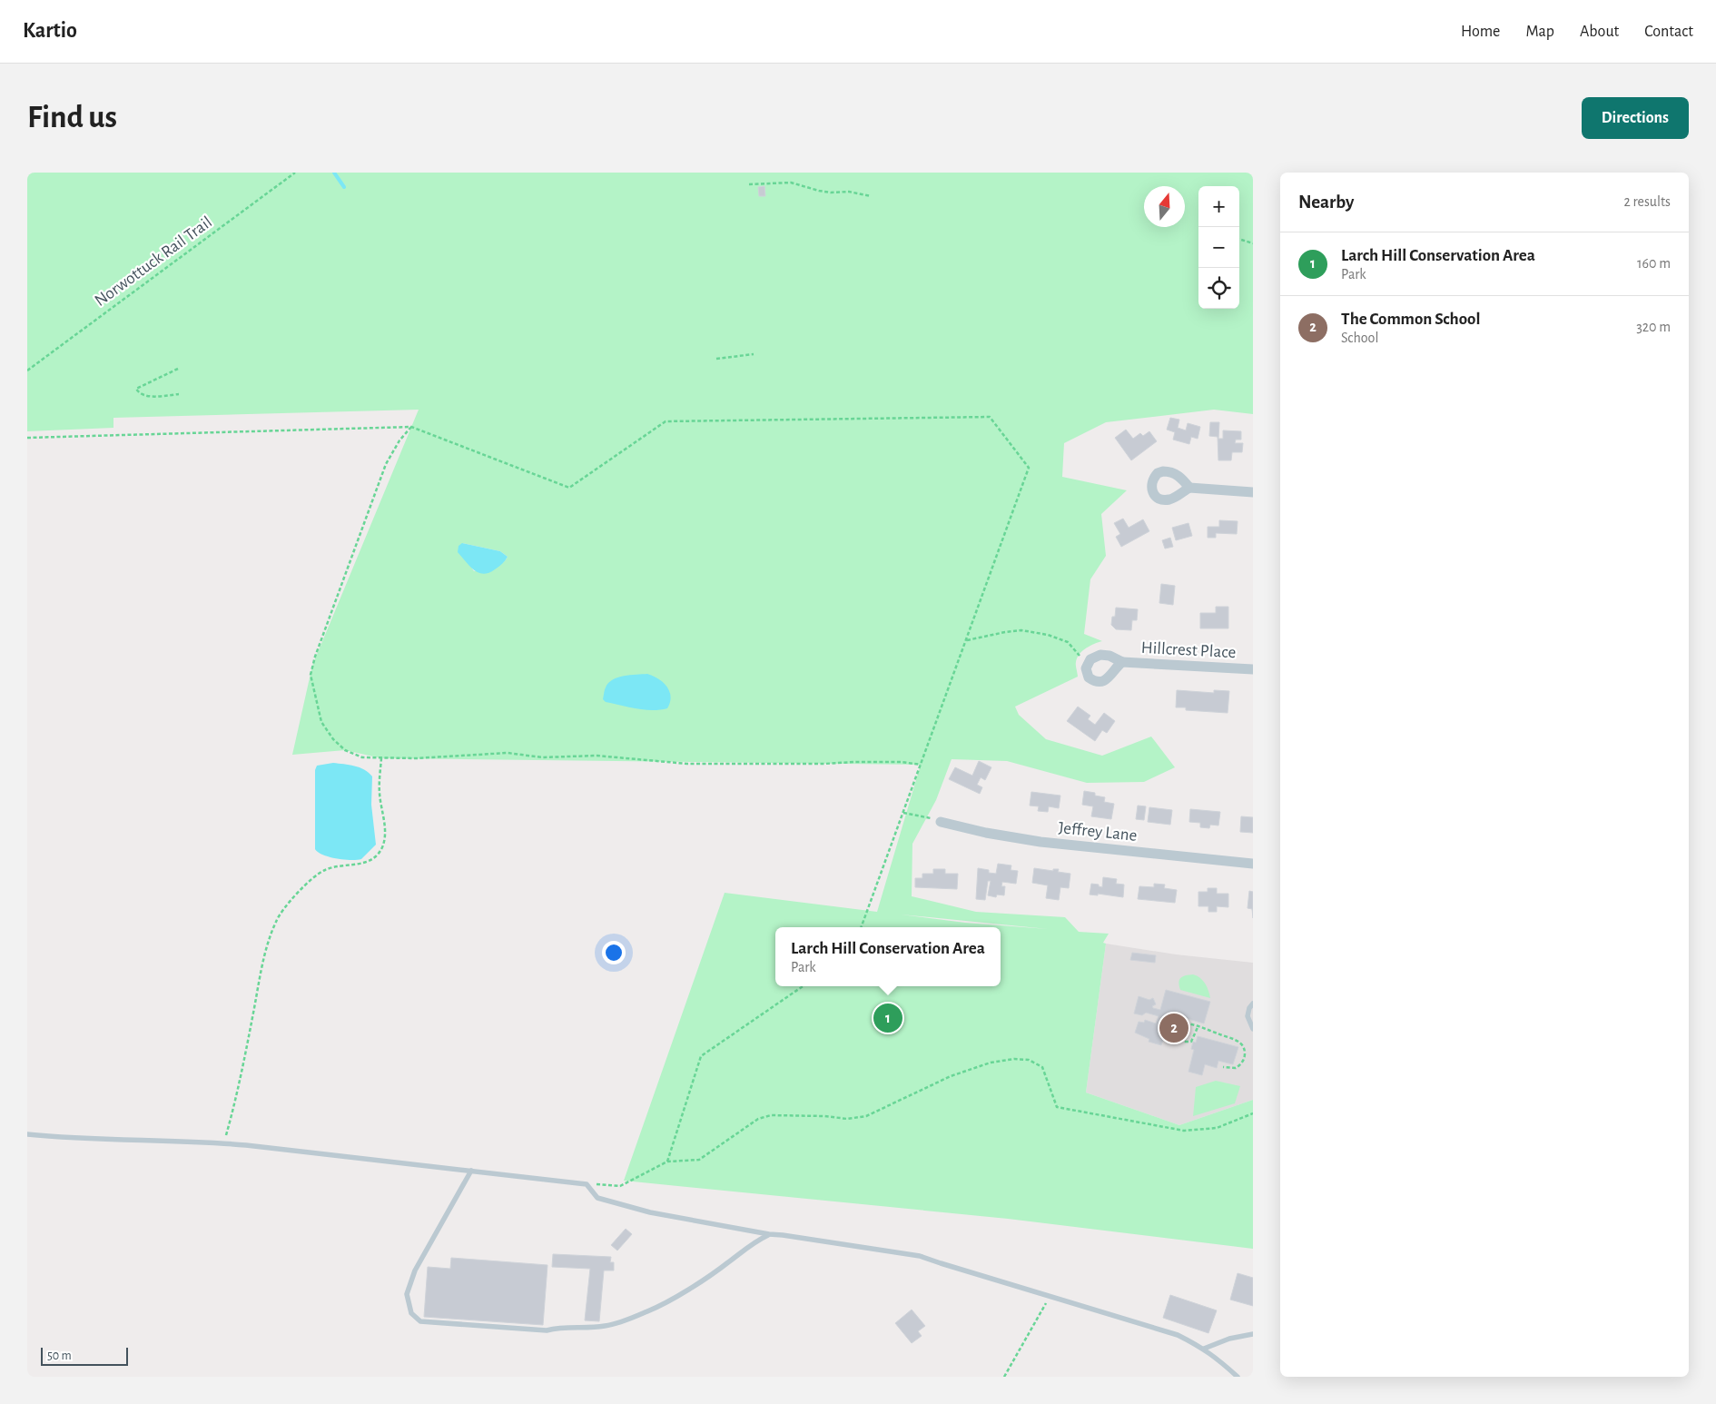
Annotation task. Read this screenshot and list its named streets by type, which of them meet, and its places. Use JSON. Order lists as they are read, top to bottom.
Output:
{
  "streets": {
    "street": ["Hillcrest Place", "Jeffrey Lane"],
    "path": ["Norwottuck Rail Trail"]
  },
  "scale_bar": "50 m",
  "north": "top",
  "page": {
    "header": "Kartio",
    "nav": [
      "Home",
      "Map",
      "About",
      "Contact"
    ],
    "buttons": "Directions",
    "title": "Find us",
    "heading": ["Nearby", "2 results"],
    "map_buttons": ["+", "−"],
    "list": [
      {
        "mark": "1",
        "name": "Larch Hill Conservation Area",
        "note": "Park",
        "value": "160 m"
      },
      {
        "mark": "2",
        "name": "The Common School",
        "note": "School",
        "value": "320 m"
      }
    ],
    "popup": ["Larch Hill Conservation Area", "Park"],
    "pins": ["1", "2"],
    "scale": "50 m"
  }
}
